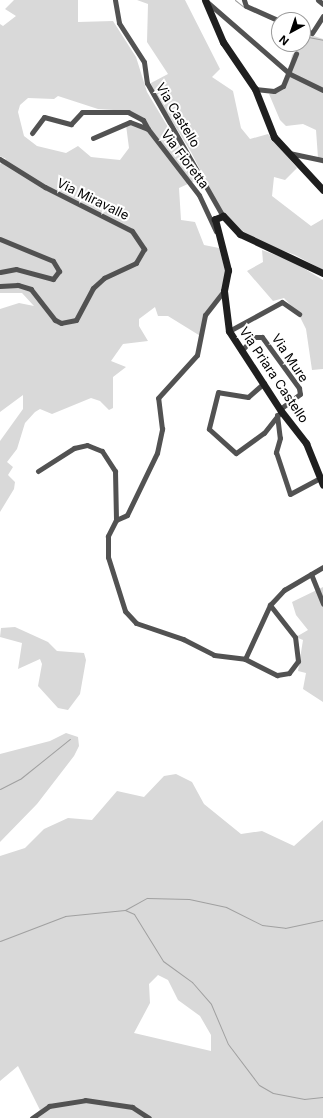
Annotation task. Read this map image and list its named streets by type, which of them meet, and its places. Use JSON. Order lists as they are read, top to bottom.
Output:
{
  "streets": {
    "street": [
      "Via Castello",
      "Via Fioretta",
      "Via Miravalle",
      "Via Mure",
      "Via Priara Castello"
    ]
  },
  "crossings": [
    ["Via Castello", "Via Priara Castello"],
    ["Via Fioretta", "Via Priara Castello"],
    ["Via Mure", "Via Priara Castello"]
  ],
  "north": "bottom left"
}
